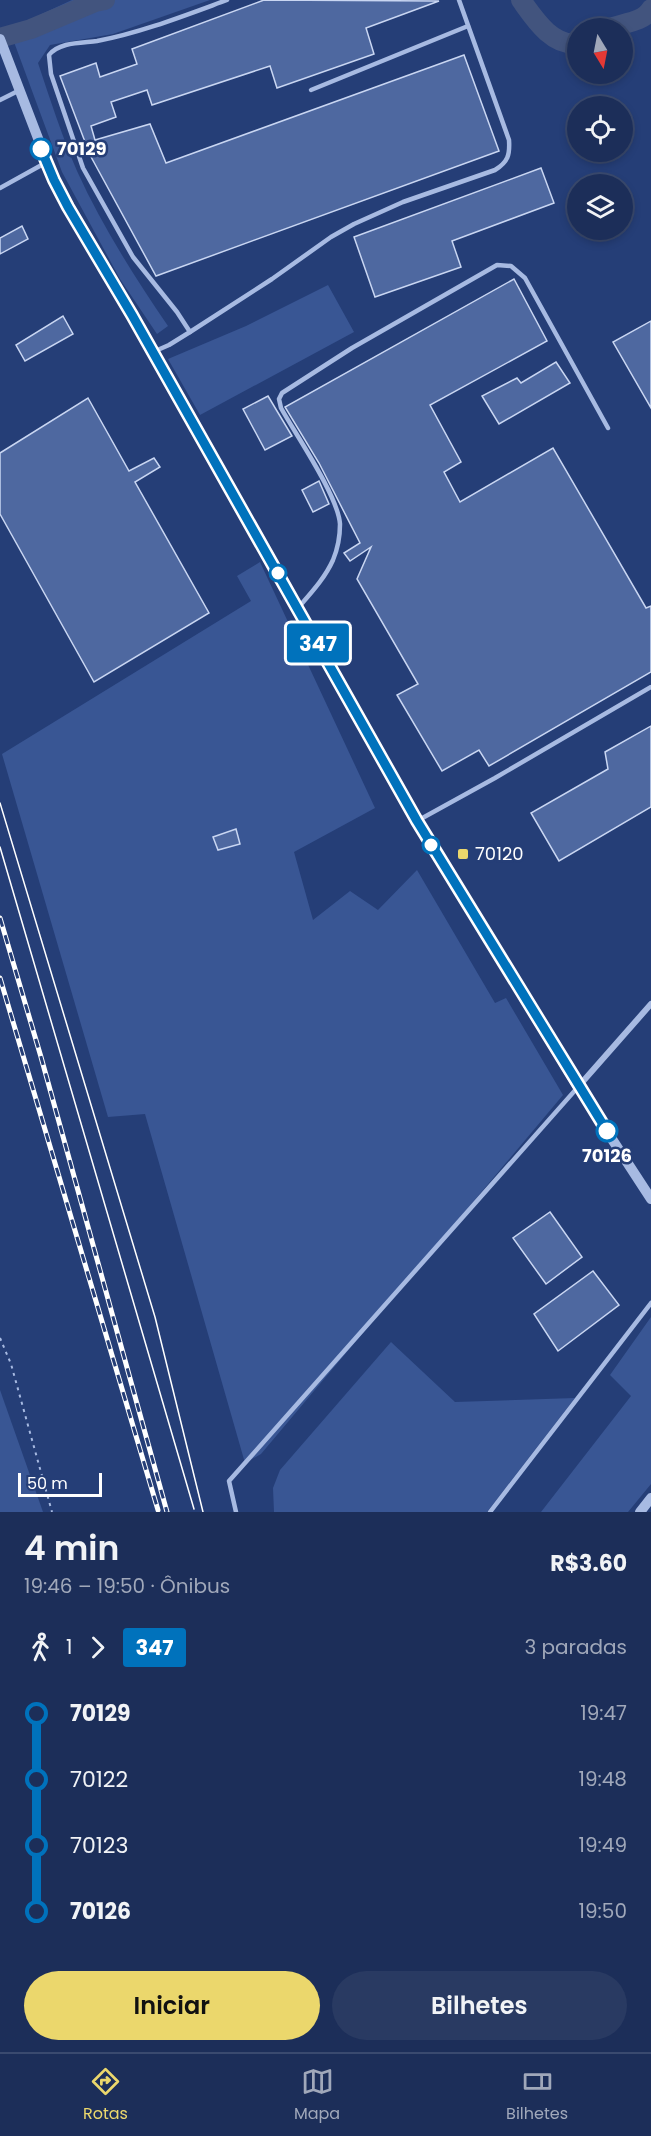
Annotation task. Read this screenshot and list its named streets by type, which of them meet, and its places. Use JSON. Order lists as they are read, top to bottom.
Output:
{
  "places": {
    "other": ["70129", "70126"],
    "transit": ["70120"]
  },
  "lines": ["bus line 347"],
  "scale_bar": "50 m",
  "north": "bottom",
  "page": {
    "on_map": "347",
    "scale": "50 m",
    "heading": ["4 min", "19:46 – 19:50 · Ônibus", "R$3.60"],
    "legs": ["1", "347", "3 paradas"],
    "list": [
      {
        "name": "70129",
        "value": "19:47"
      },
      {
        "name": "70122",
        "value": "19:48"
      },
      {
        "name": "70123",
        "value": "19:49"
      },
      {
        "name": "70126",
        "value": "19:50"
      }
    ],
    "buttons": ["Iniciar", "Bilhetes"],
    "tabs": ["Rotas", "Mapa", "Bilhetes"]
  }
}
